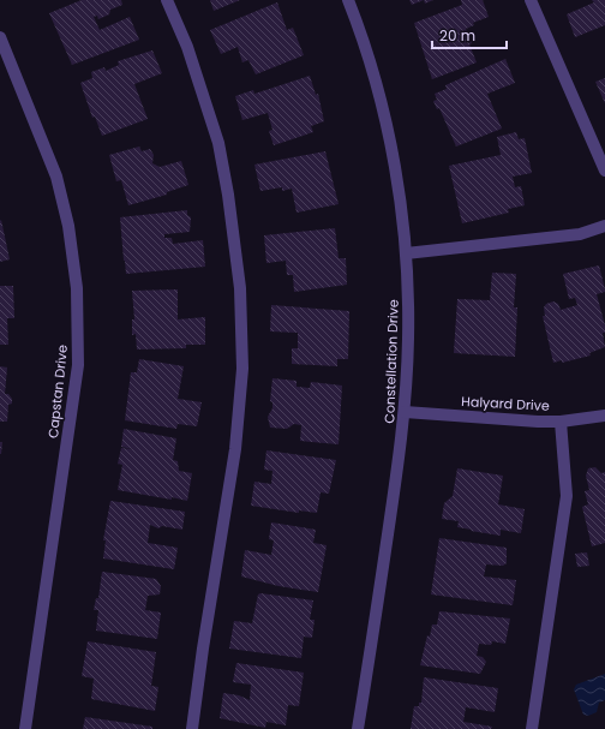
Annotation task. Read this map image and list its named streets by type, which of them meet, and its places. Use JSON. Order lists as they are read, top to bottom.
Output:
{
  "streets": {
    "street": ["Constellation Drive", "Capstan Drive", "Halyard Drive"]
  },
  "crossings": [
    ["Constellation Drive", "Halyard Drive"]
  ],
  "scale_bar": "20 m"
}
